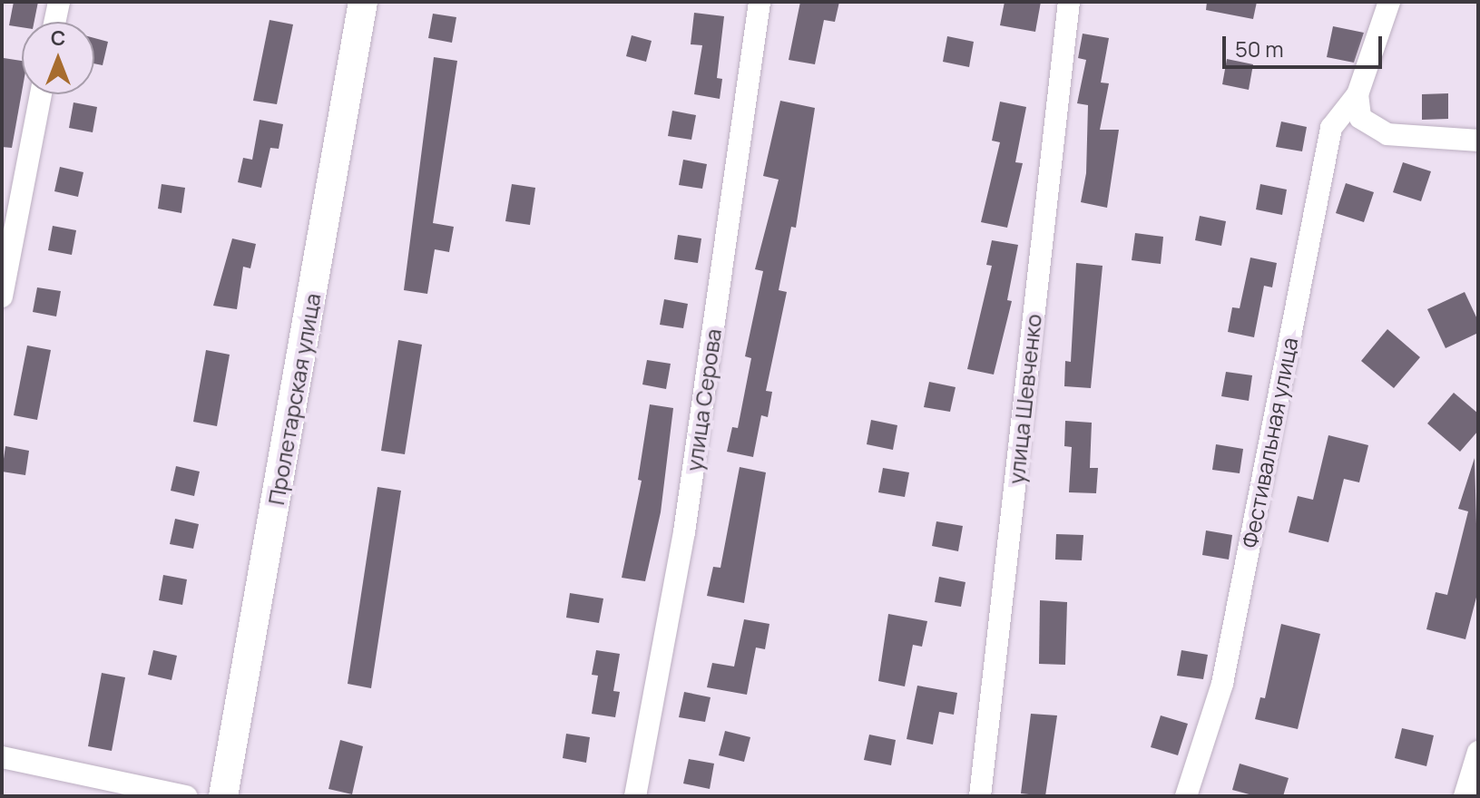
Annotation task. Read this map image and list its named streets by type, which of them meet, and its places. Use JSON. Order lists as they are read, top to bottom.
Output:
{
  "streets": {
    "main road": ["Пролетарская улица"],
    "street": ["улица Шевченко", "улица Серова", "Фестивальная улица"]
  },
  "scale_bar": "50 m",
  "north": "top"
}
